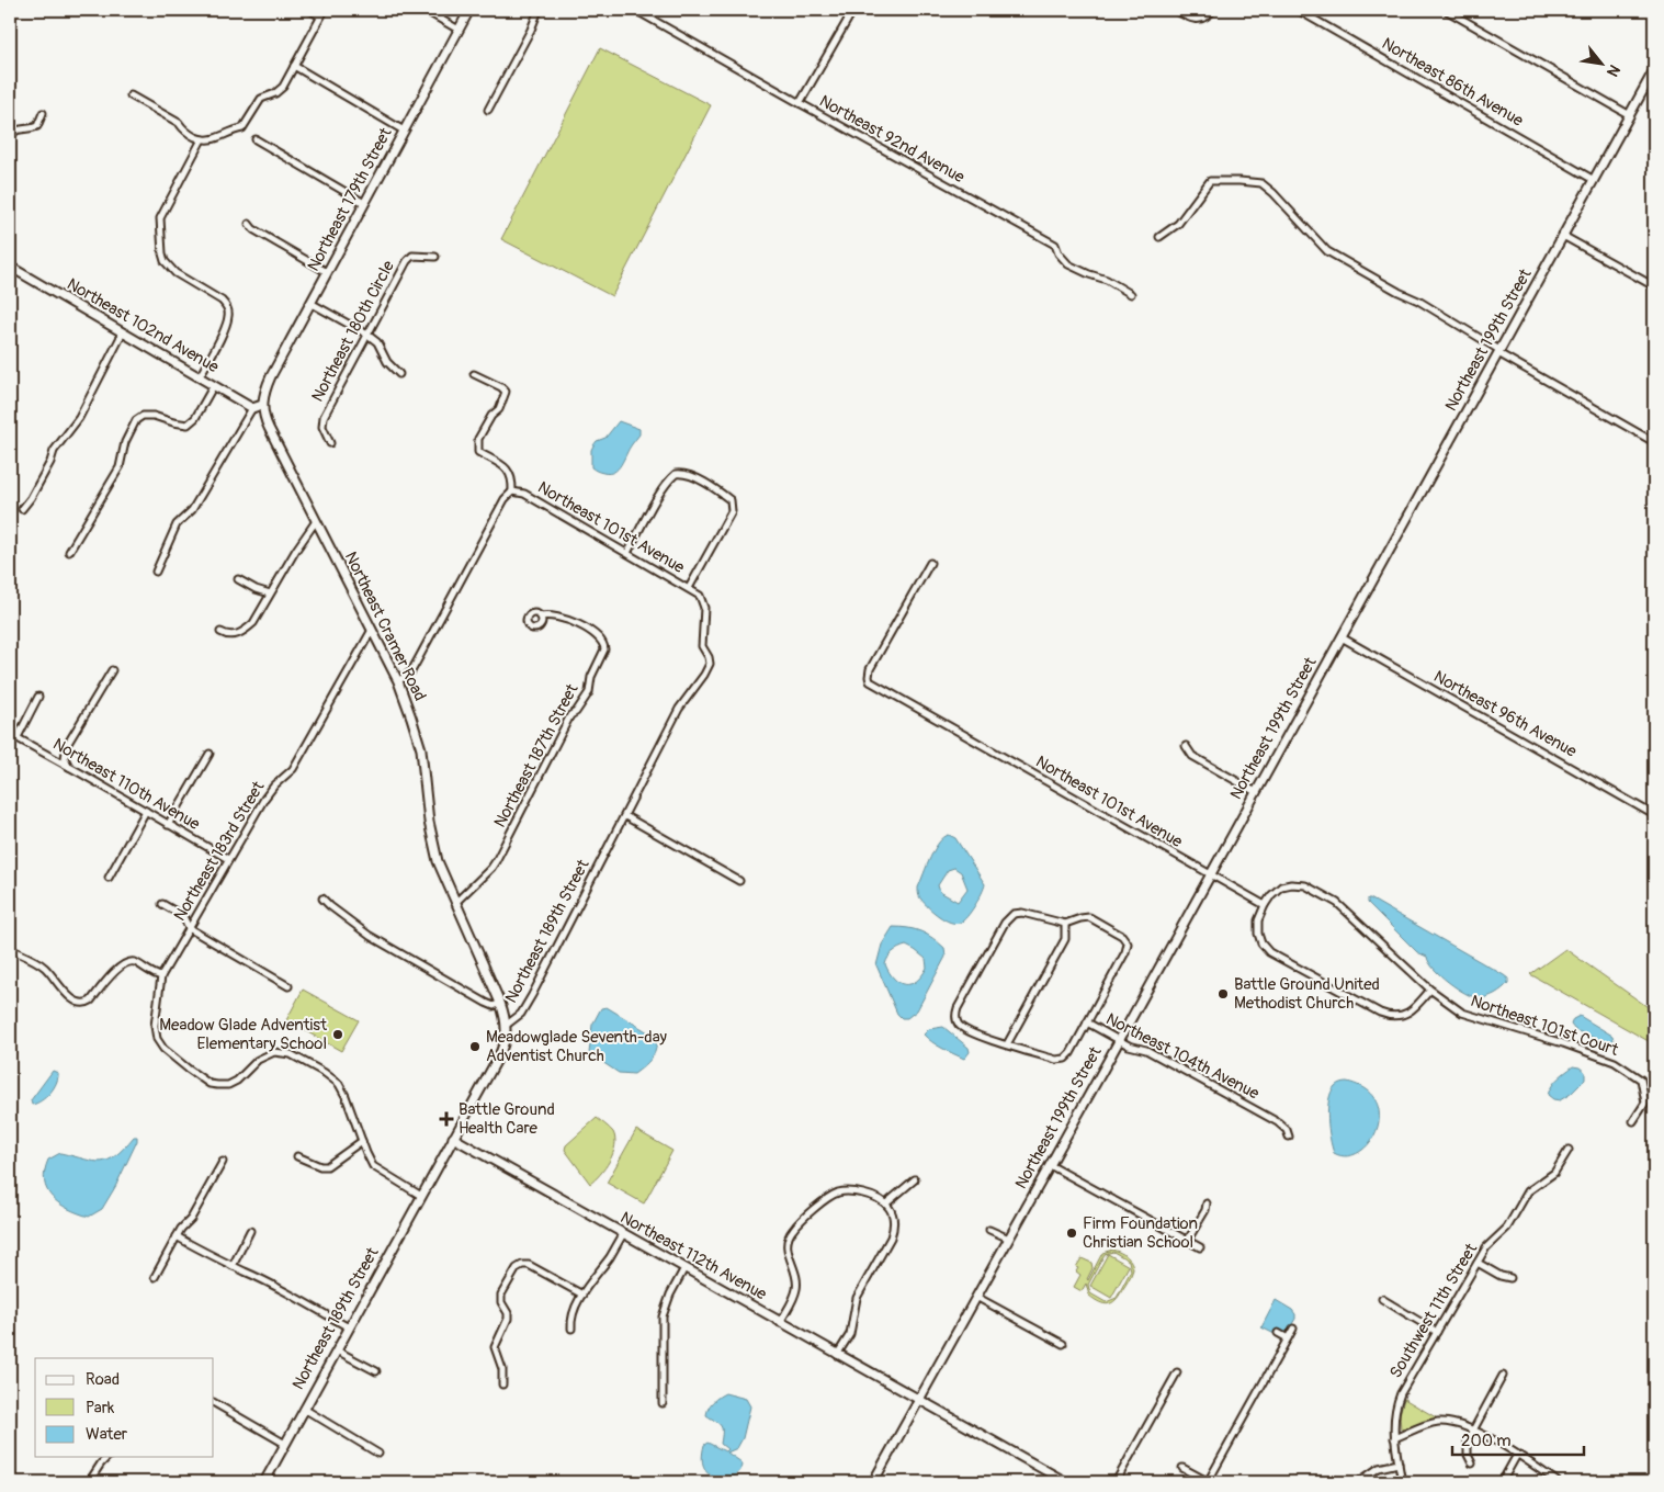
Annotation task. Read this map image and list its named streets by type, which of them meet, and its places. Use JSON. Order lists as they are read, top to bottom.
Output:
{
  "streets": {
    "street": [
      "Northeast 86th Avenue",
      "Northeast 92nd Avenue",
      "Northeast 179th Street",
      "Northeast 102nd Avenue",
      "Northeast 180th Circle",
      "Northeast 199th Street",
      "Northeast 101st Avenue",
      "Northeast Cramer Road",
      "Northeast 96th Avenue",
      "Northeast 187th Street",
      "Northeast 110th Avenue",
      "Northeast 183rd Street",
      "Northeast 189th Street",
      "Northeast 101st Court",
      "Northeast 104th Avenue",
      "Northeast 112th Avenue",
      "Southwest 11th Street"
    ]
  },
  "crossings": [
    ["Northeast 86th Avenue", "Northeast 199th Street"],
    ["Northeast 179th Street", "Northeast Cramer Road"],
    ["Northeast 199th Street", "Northeast 101st Avenue"],
    ["Northeast 199th Street", "Northeast 96th Avenue"],
    ["Northeast 199th Street", "Northeast 104th Avenue"],
    ["Northeast 199th Street", "Northeast 112th Avenue"],
    ["Northeast 101st Avenue", "Northeast 189th Street"],
    ["Northeast Cramer Road", "Northeast 187th Street"],
    ["Northeast Cramer Road", "Northeast 183rd Street"],
    ["Northeast Cramer Road", "Northeast 189th Street"],
    ["Northeast 110th Avenue", "Northeast 183rd Street"],
    ["Northeast 189th Street", "Northeast 112th Avenue"]
  ],
  "places": {
    "other": [
      "Battle Ground United Methodist Church",
      "Meadow Glade Adventist Elementary School",
      "Meadowglade Seventh-day Adventist Church",
      "Firm Foundation Christian School"
    ],
    "health": ["Battle Ground Health Care"]
  },
  "legend": ["Road", "Park", "Water"],
  "scale_bar": "200 m",
  "north": "bottom right"
}
